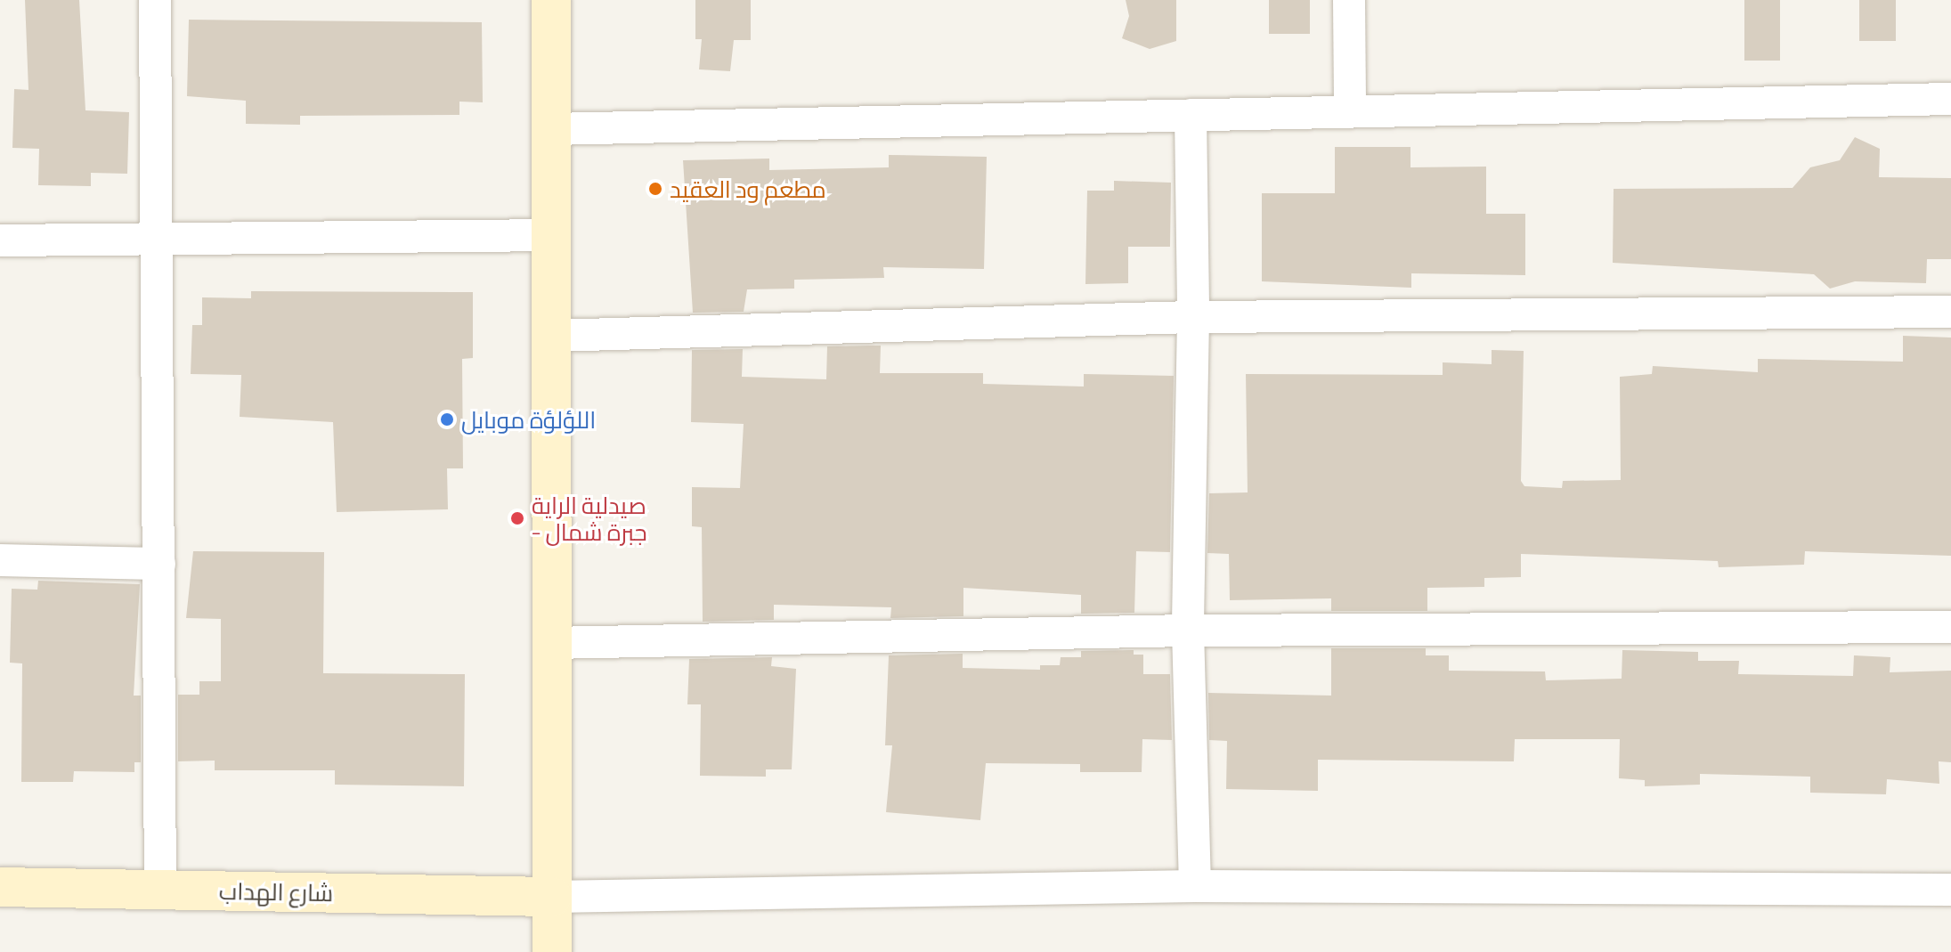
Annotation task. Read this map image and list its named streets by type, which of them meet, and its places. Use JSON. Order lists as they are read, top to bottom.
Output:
{
  "streets": {
    "street": ["شارع الهداب"]
  },
  "places": ["مطعم ود العقيد", "اللؤلؤة موبايل", "صيدلية الراية - جبرة شمال"]
}
